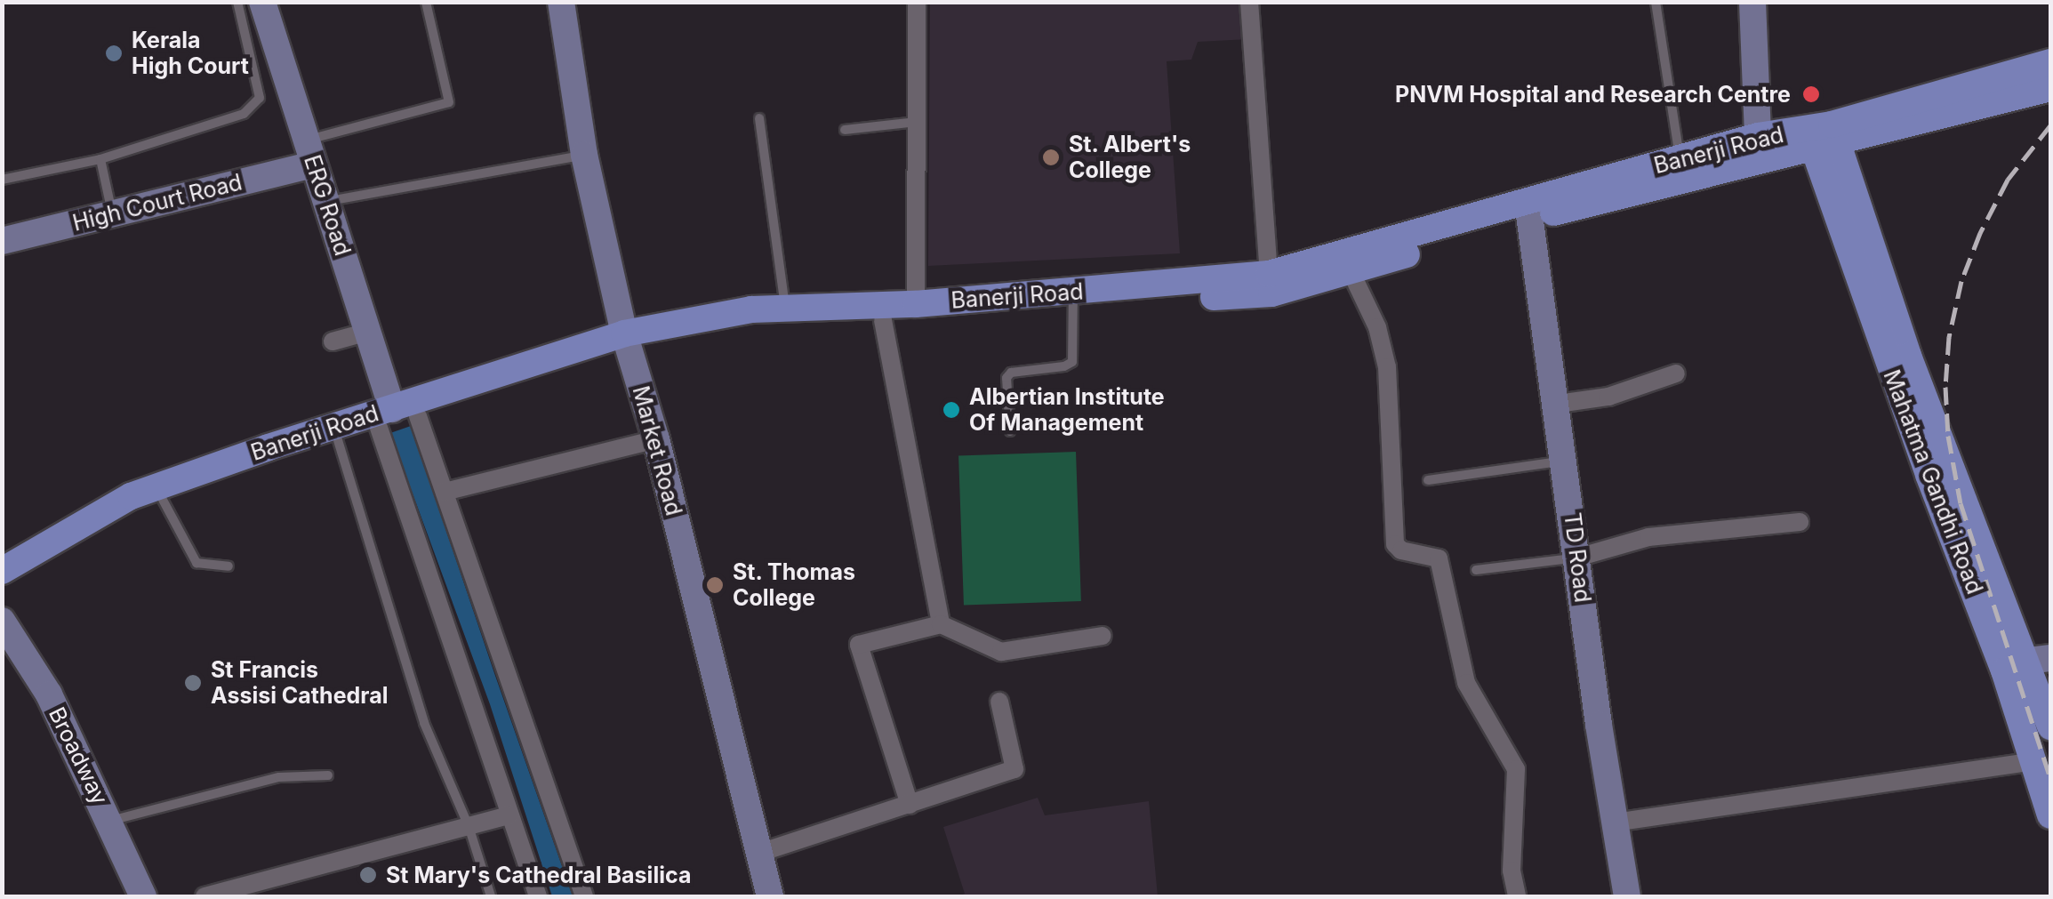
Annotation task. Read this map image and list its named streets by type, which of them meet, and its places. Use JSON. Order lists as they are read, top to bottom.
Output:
{
  "streets": {
    "main road": ["Banerji Road", "Mahatma Gandhi Road"],
    "street": [
      "High Court Road",
      "ERG Road",
      "Market Road",
      "TD Road",
      "Broadway"
    ]
  },
  "crossings": [
    ["Banerji Road", "ERG Road"],
    ["Banerji Road", "Market Road"],
    ["Banerji Road", "Mahatma Gandhi Road"],
    ["Banerji Road", "TD Road"],
    ["High Court Road", "ERG Road"]
  ],
  "places": [
    "Kerala High Court",
    "PNVM Hospital and Research Centre",
    "St. Albert's College",
    "Albertian Institute Of Management",
    "St. Thomas College",
    "St Francis Assisi Cathedral",
    "St Mary's Cathedral Basilica"
  ]
}
